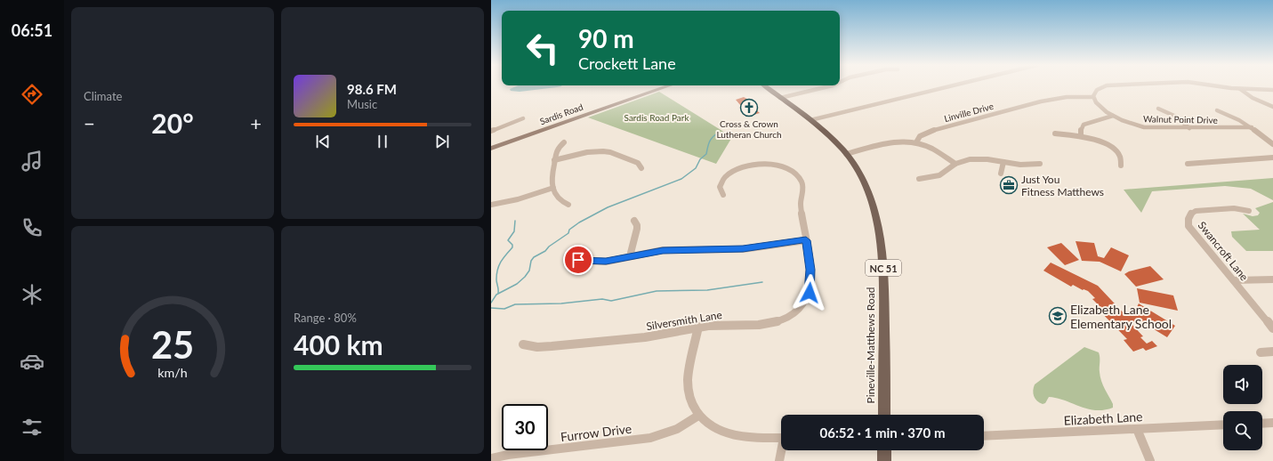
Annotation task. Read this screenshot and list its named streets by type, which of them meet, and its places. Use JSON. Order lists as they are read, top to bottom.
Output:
{
  "streets": {
    "main road": ["Sardis Road", "NC 51", "Pineville-Matthews Road"],
    "street": [
      "Linville Drive",
      "Walnut Point Drive",
      "Swancroft Lane",
      "Silversmith Lane",
      "Elizabeth Lane",
      "Furrow Drive"
    ]
  },
  "crossings": [
    ["Linville Drive", "Walnut Point Drive"]
  ],
  "parks": ["Sardis Road Park"],
  "places": {
    "church": ["Cross & Crown Lutheran Church"],
    "office": ["Just You Fitness Matthews"],
    "school or university": ["Elizabeth Lane Elementary School"]
  },
  "page": {
    "tabs": "06:51",
    "tile": [
      "Climate",
      ["Range · 80%", "400 km"]
    ],
    "turn": ["90 m", "Crockett Lane"],
    "song": ["98.6 FM", "Music"],
    "heat": ["−", "20°", "+"],
    "limit": "30",
    "trip": "06:52 · 1 min · 370 m",
    "gauge": ["25", "km/h"]
  }
}
